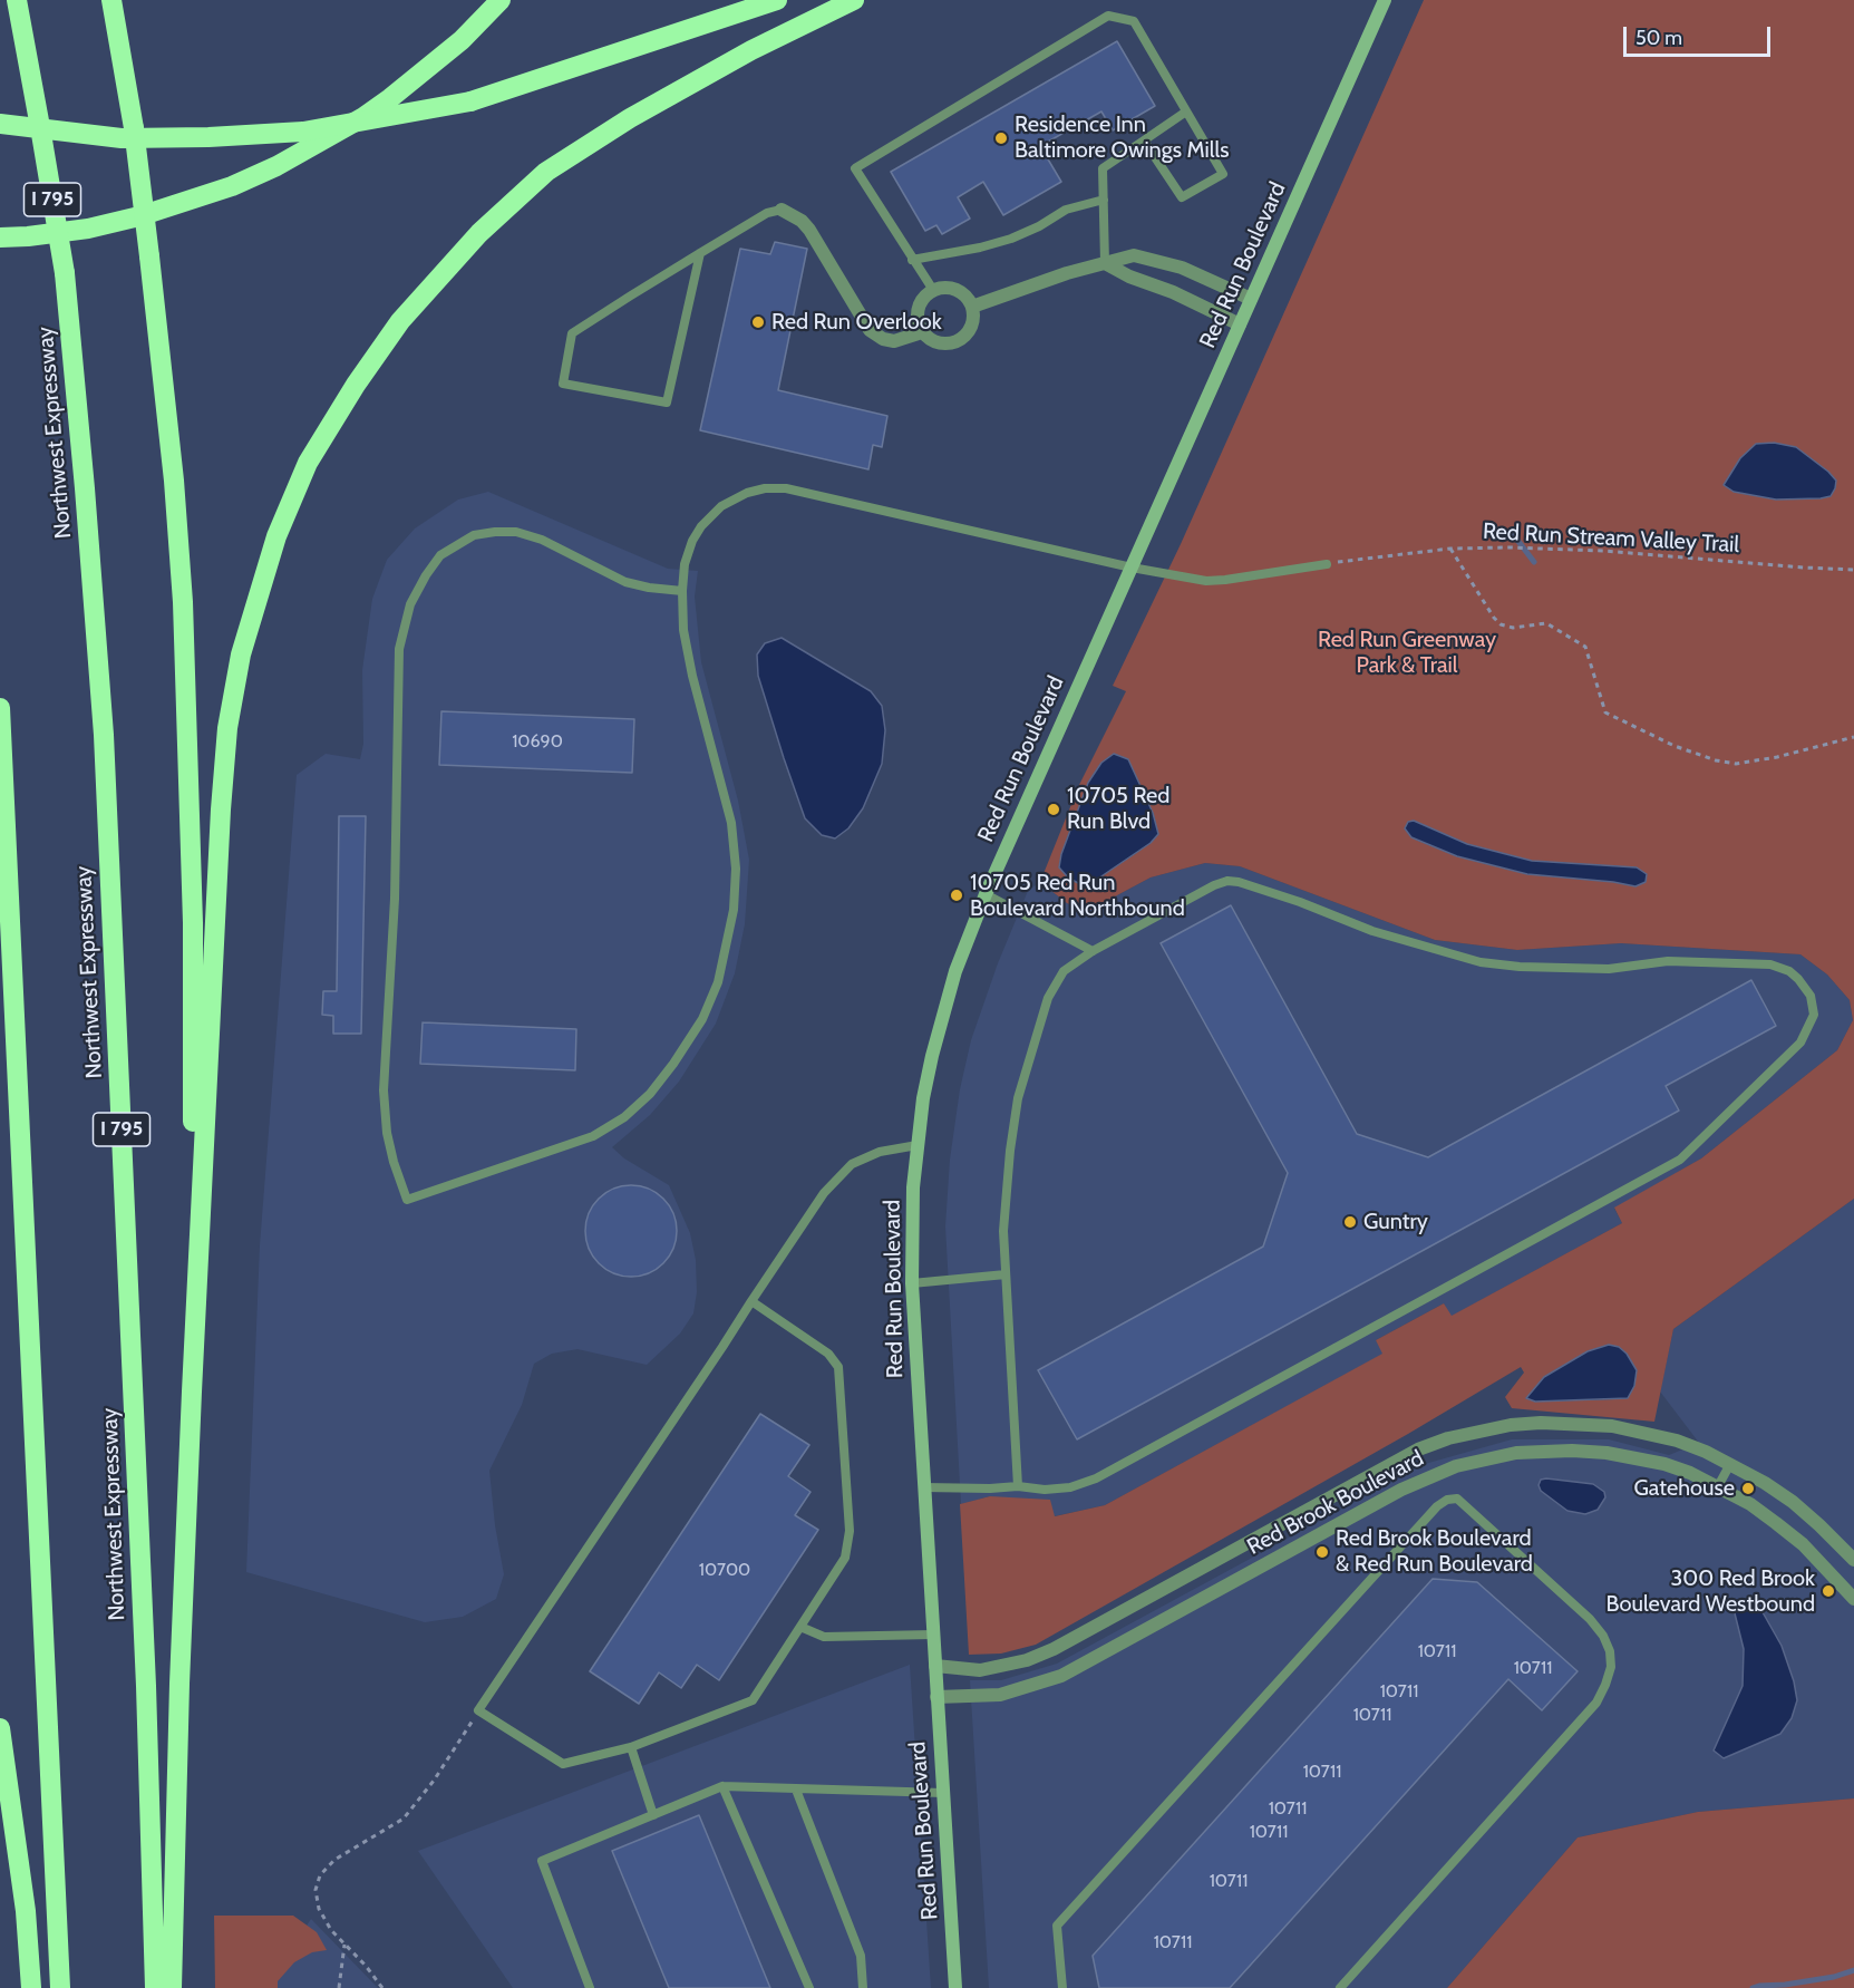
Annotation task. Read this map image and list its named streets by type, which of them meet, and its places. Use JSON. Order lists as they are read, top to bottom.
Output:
{
  "streets": {
    "highway": ["I 795", "Northwest Expressway"],
    "main road": ["Red Run Boulevard"],
    "street": ["Red Brook Boulevard"],
    "path": ["Red Run Stream Valley Trail"]
  },
  "crossings": [
    ["Red Run Boulevard", "Red Brook Boulevard"]
  ],
  "parks": ["Red Run Greenway Park & Trail"],
  "places": [
    "Residence Inn Baltimore Owings Mills",
    "Red Run Overlook",
    "10705 Red Run Blvd",
    "10705 Red Run Boulevard Northbound",
    "Guntry",
    "Gatehouse",
    "Red Brook Boulevard & Red Run Boulevard",
    "300 Red Brook Boulevard Westbound"
  ],
  "house_numbers": [
    "10690",
    "10700",
    "10711",
    "10711",
    "10711",
    "10711",
    "10711",
    "10711",
    "10711",
    "10711",
    "10711"
  ],
  "scale_bar": "50 m"
}
